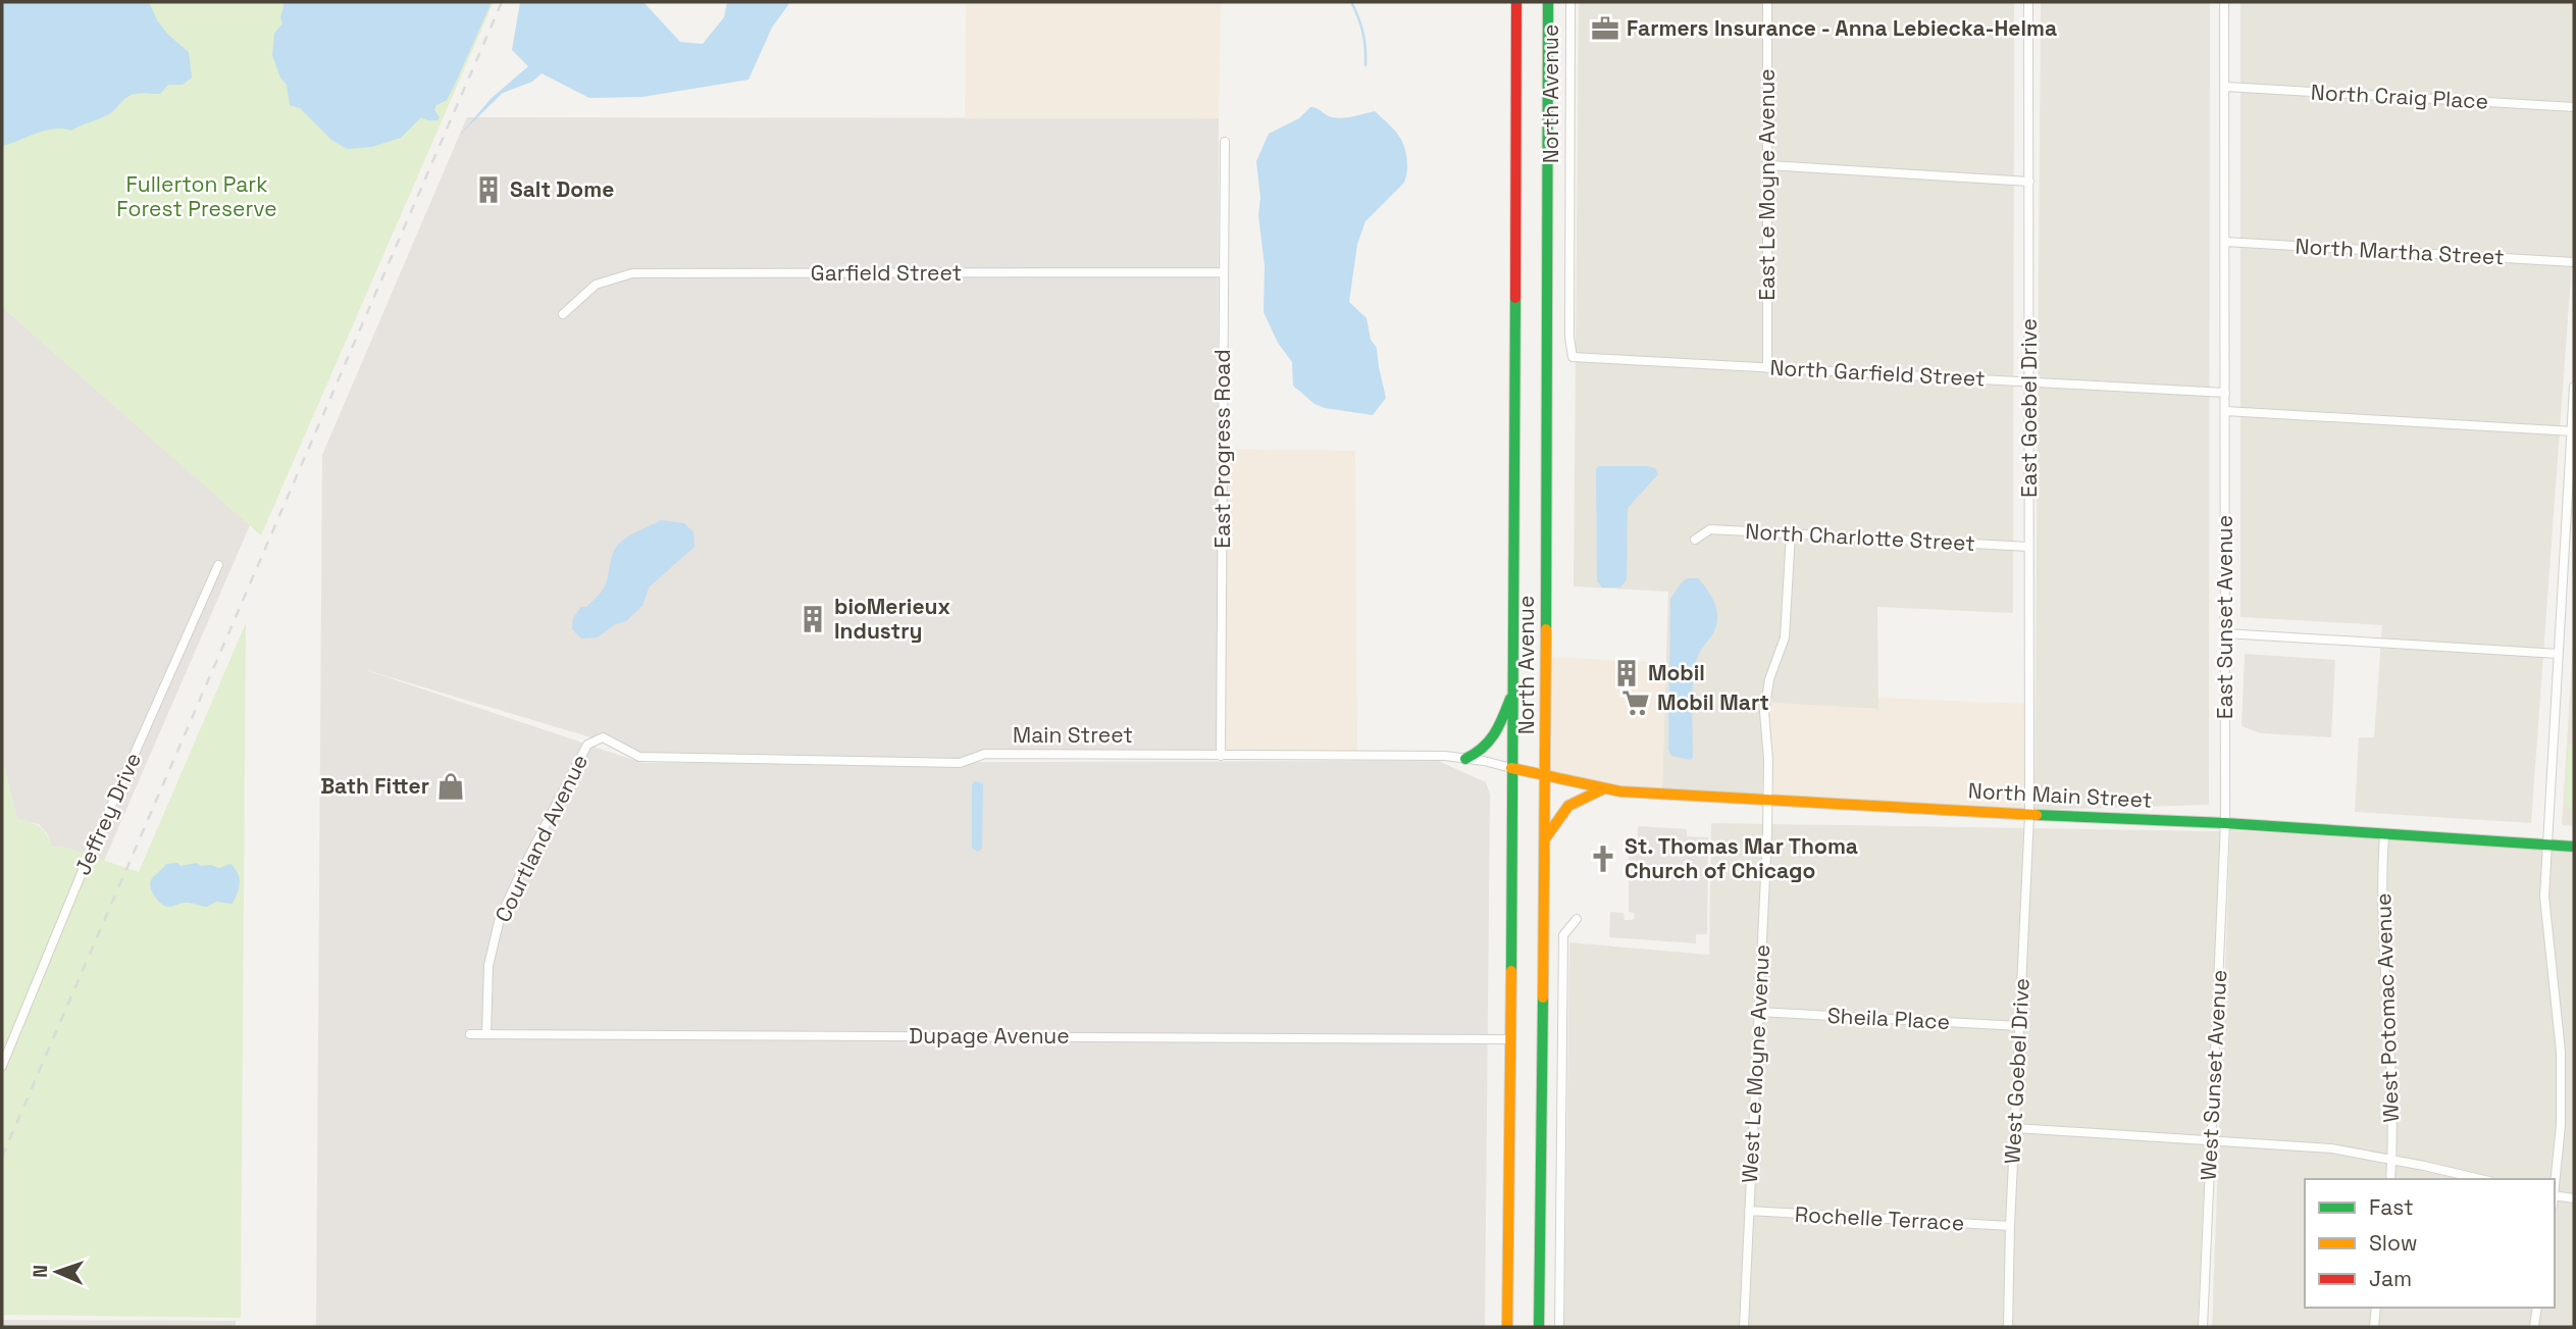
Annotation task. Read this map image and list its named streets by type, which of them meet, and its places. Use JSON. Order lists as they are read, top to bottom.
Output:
{
  "streets": {
    "main road": ["North Avenue", "Main Street", "North Main Street"],
    "street": [
      "North Craig Place",
      "East Le Moyne Avenue",
      "North Martha Street",
      "Garfield Street",
      "North Garfield Street",
      "East Goebel Drive",
      "East Progress Road",
      "North Charlotte Street",
      "East Sunset Avenue",
      "Jeffrey Drive",
      "Courtland Avenue",
      "West Potomac Avenue",
      "Sheila Place",
      "Dupage Avenue",
      "West Le Moyne Avenue",
      "West Goebel Drive",
      "West Sunset Avenue",
      "Rochelle Terrace"
    ]
  },
  "crossings": [
    ["North Avenue", "North Garfield Street"],
    ["North Avenue", "Main Street"],
    ["North Avenue", "North Main Street"],
    ["North Avenue", "Dupage Avenue"],
    ["East Le Moyne Avenue", "North Garfield Street"],
    ["Garfield Street", "East Progress Road"],
    ["North Garfield Street", "East Goebel Drive"],
    ["North Garfield Street", "East Sunset Avenue"],
    ["East Goebel Drive", "North Charlotte Street"],
    ["East Goebel Drive", "North Main Street"],
    ["East Goebel Drive", "West Goebel Drive"],
    ["East Progress Road", "Main Street"],
    ["East Sunset Avenue", "North Main Street"],
    ["East Sunset Avenue", "West Sunset Avenue"],
    ["Main Street", "North Main Street"],
    ["Main Street", "Courtland Avenue"],
    ["North Main Street", "West Potomac Avenue"],
    ["North Main Street", "West Le Moyne Avenue"],
    ["North Main Street", "West Goebel Drive"],
    ["North Main Street", "West Sunset Avenue"],
    ["Courtland Avenue", "Dupage Avenue"],
    ["Sheila Place", "West Le Moyne Avenue"],
    ["Sheila Place", "West Goebel Drive"],
    ["West Le Moyne Avenue", "Rochelle Terrace"],
    ["West Goebel Drive", "Rochelle Terrace"]
  ],
  "parks": ["Fullerton Park Forest Preserve"],
  "places": {
    "office": ["Farmers Insurance - Anna Lebiecka-Helma"],
    "building": ["Salt Dome", "bioMerieux Industry", "Mobil"],
    "supermarket": ["Mobil Mart"],
    "shop": ["Bath Fitter"],
    "church": ["St. Thomas Mar Thoma Church of Chicago"]
  },
  "legend": ["Fast", "Slow", "Jam"],
  "north": "left"
}
